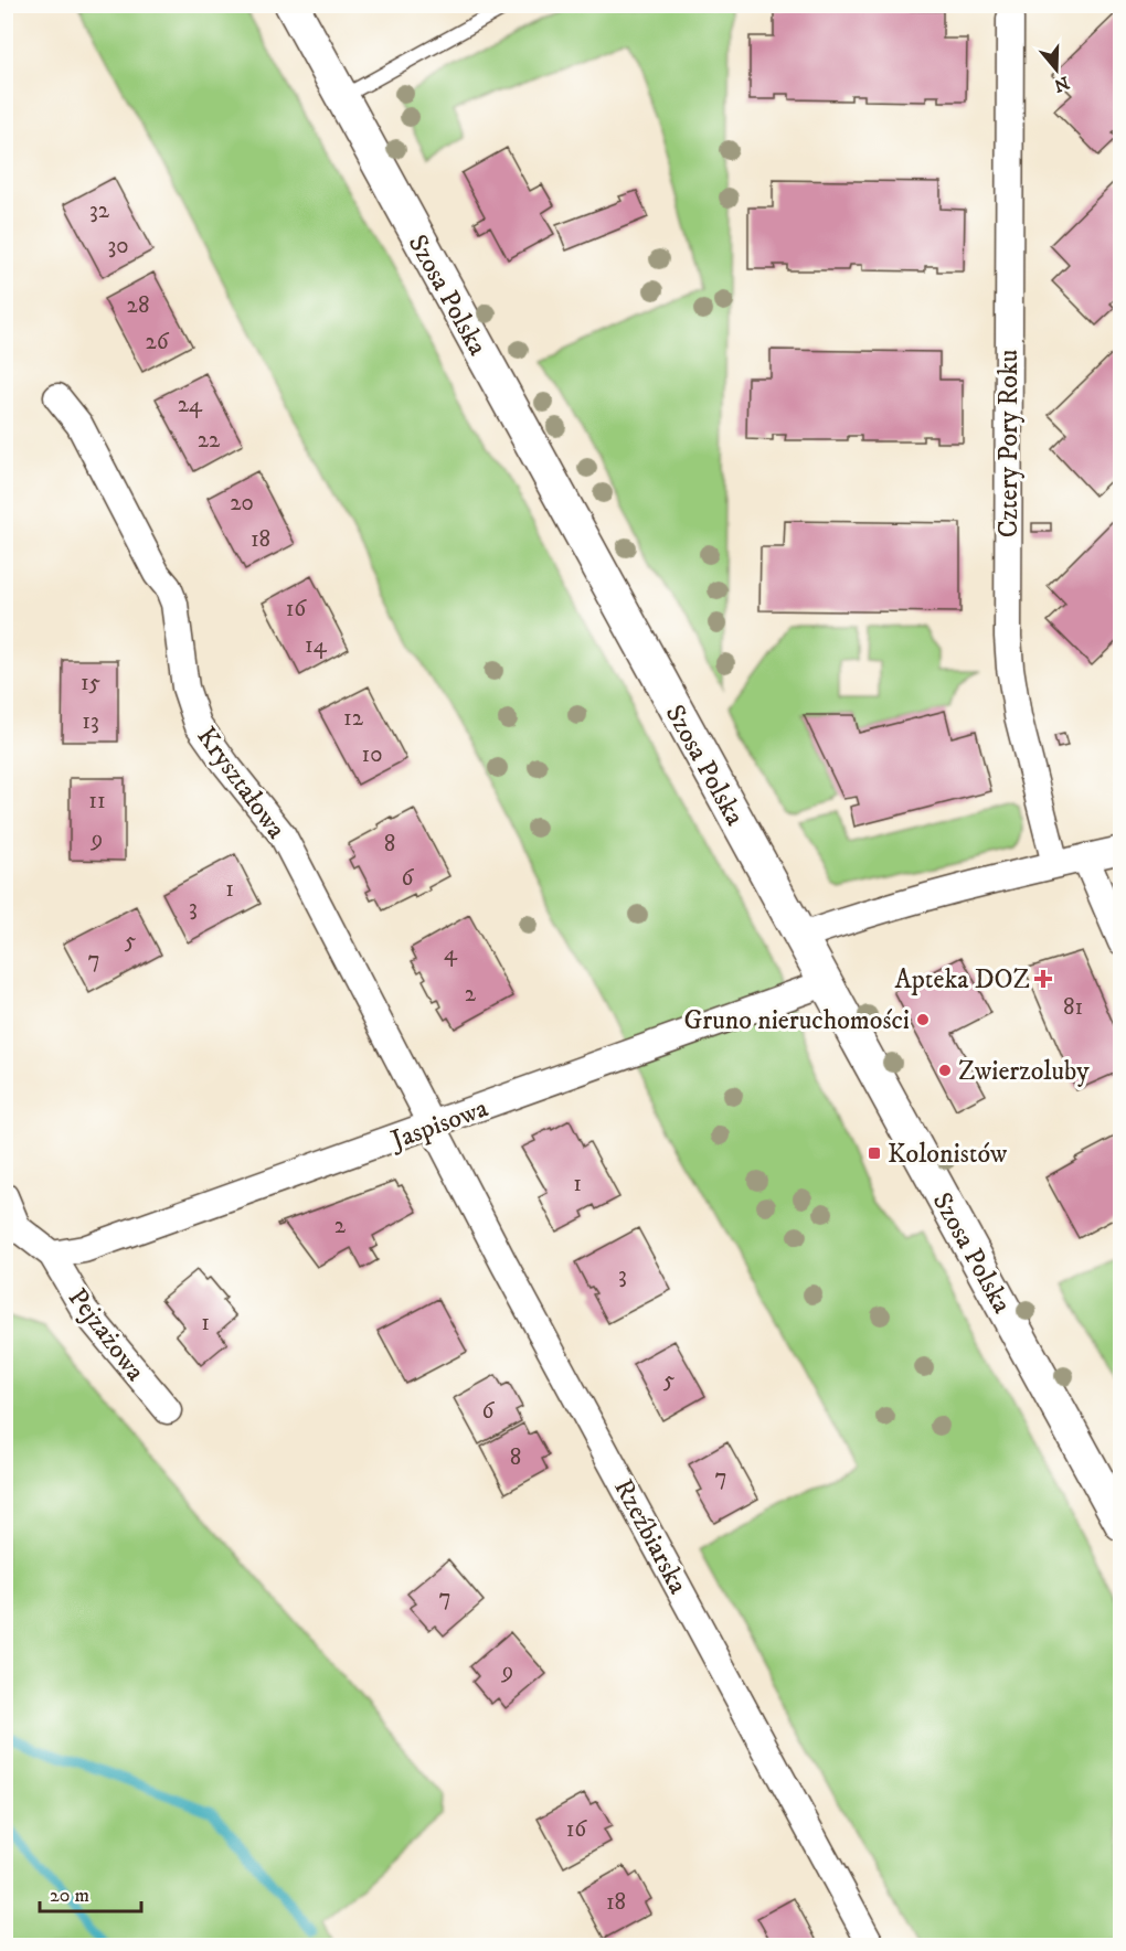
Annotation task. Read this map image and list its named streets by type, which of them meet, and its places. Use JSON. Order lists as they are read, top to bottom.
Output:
{
  "streets": {
    "street": [
      "Szosa Polska",
      "Cztery Pory Roku",
      "Kryształowa",
      "Jaspisowa",
      "Pejzażowa",
      "Rzeźbiarska"
    ]
  },
  "crossings": [
    ["Szosa Polska", "Jaspisowa"],
    ["Kryształowa", "Jaspisowa"],
    ["Kryształowa", "Rzeźbiarska"],
    ["Jaspisowa", "Pejzażowa"],
    ["Jaspisowa", "Rzeźbiarska"]
  ],
  "places": {
    "health": ["Apteka DOZ"],
    "other": ["Gruno nieruchomości", "Zwierzoluby"],
    "transit": ["Kolonistów"]
  },
  "house_numbers": [
    "32",
    "30",
    "28",
    "26",
    "24",
    "22",
    "20",
    "18",
    "16",
    "14",
    "15",
    "12",
    "13",
    "10",
    "11",
    "9",
    "8",
    "6",
    "1",
    "3",
    "5",
    "4",
    "7",
    "2",
    "81",
    "1",
    "2",
    "3",
    "1",
    "5",
    "6",
    "8",
    "7",
    "7",
    "9",
    "16",
    "18"
  ],
  "scale_bar": "20 m",
  "north": "bottom"
}
